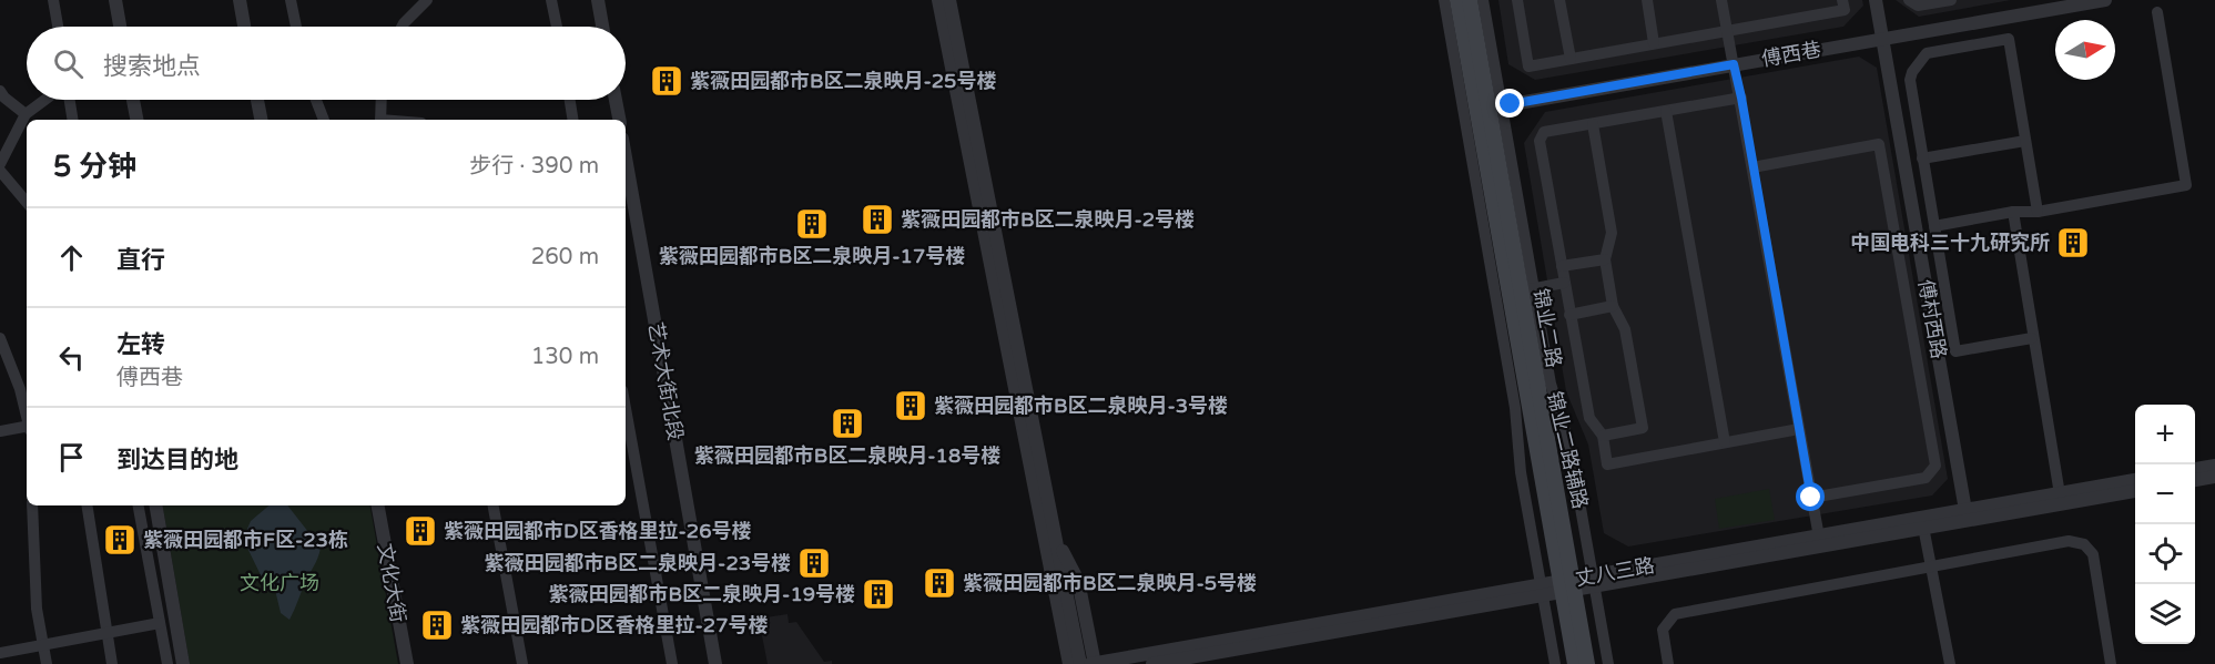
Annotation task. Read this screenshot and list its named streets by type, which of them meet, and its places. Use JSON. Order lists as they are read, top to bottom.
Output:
{
  "streets": {
    "main road": ["锦业二路"],
    "street": [
      "傅西巷",
      "傅村西路",
      "艺术大街北段",
      "锦业二路辅路",
      "丈八三路",
      "文化大街"
    ]
  },
  "crossings": [
    ["傅西巷", "傅村西路"],
    ["傅西巷", "锦业二路"],
    ["傅村西路", "丈八三路"],
    ["锦业二路", "锦业二路辅路"],
    ["锦业二路", "丈八三路"],
    ["锦业二路辅路", "丈八三路"]
  ],
  "parks": ["文化广场"],
  "places": {
    "building": [
      "紫薇田园都市B区二泉映月-25号楼",
      "紫薇田园都市B区二泉映月-2号楼",
      "紫薇田园都市B区二泉映月-17号楼",
      "中国电科三十九研究所",
      "紫薇田园都市B区二泉映月-3号楼",
      "紫薇田园都市B区二泉映月-18号楼",
      "紫薇田园都市D区香格里拉-26号楼",
      "紫薇田园都市F区-23栋",
      "紫薇田园都市B区二泉映月-23号楼",
      "紫薇田园都市B区二泉映月-5号楼",
      "紫薇田园都市B区二泉映月-19号楼",
      "紫薇田园都市D区香格里拉-27号楼"
    ]
  },
  "north": "right",
  "page": {
    "search": "搜索地点",
    "heading": ["5 分钟", "步行 · 390 m"],
    "list": [
      ["直行", "260 m"],
      ["左转", "傅西巷", "130 m"],
      "到达目的地"
    ],
    "map_buttons": ["+", "−"]
  }
}
